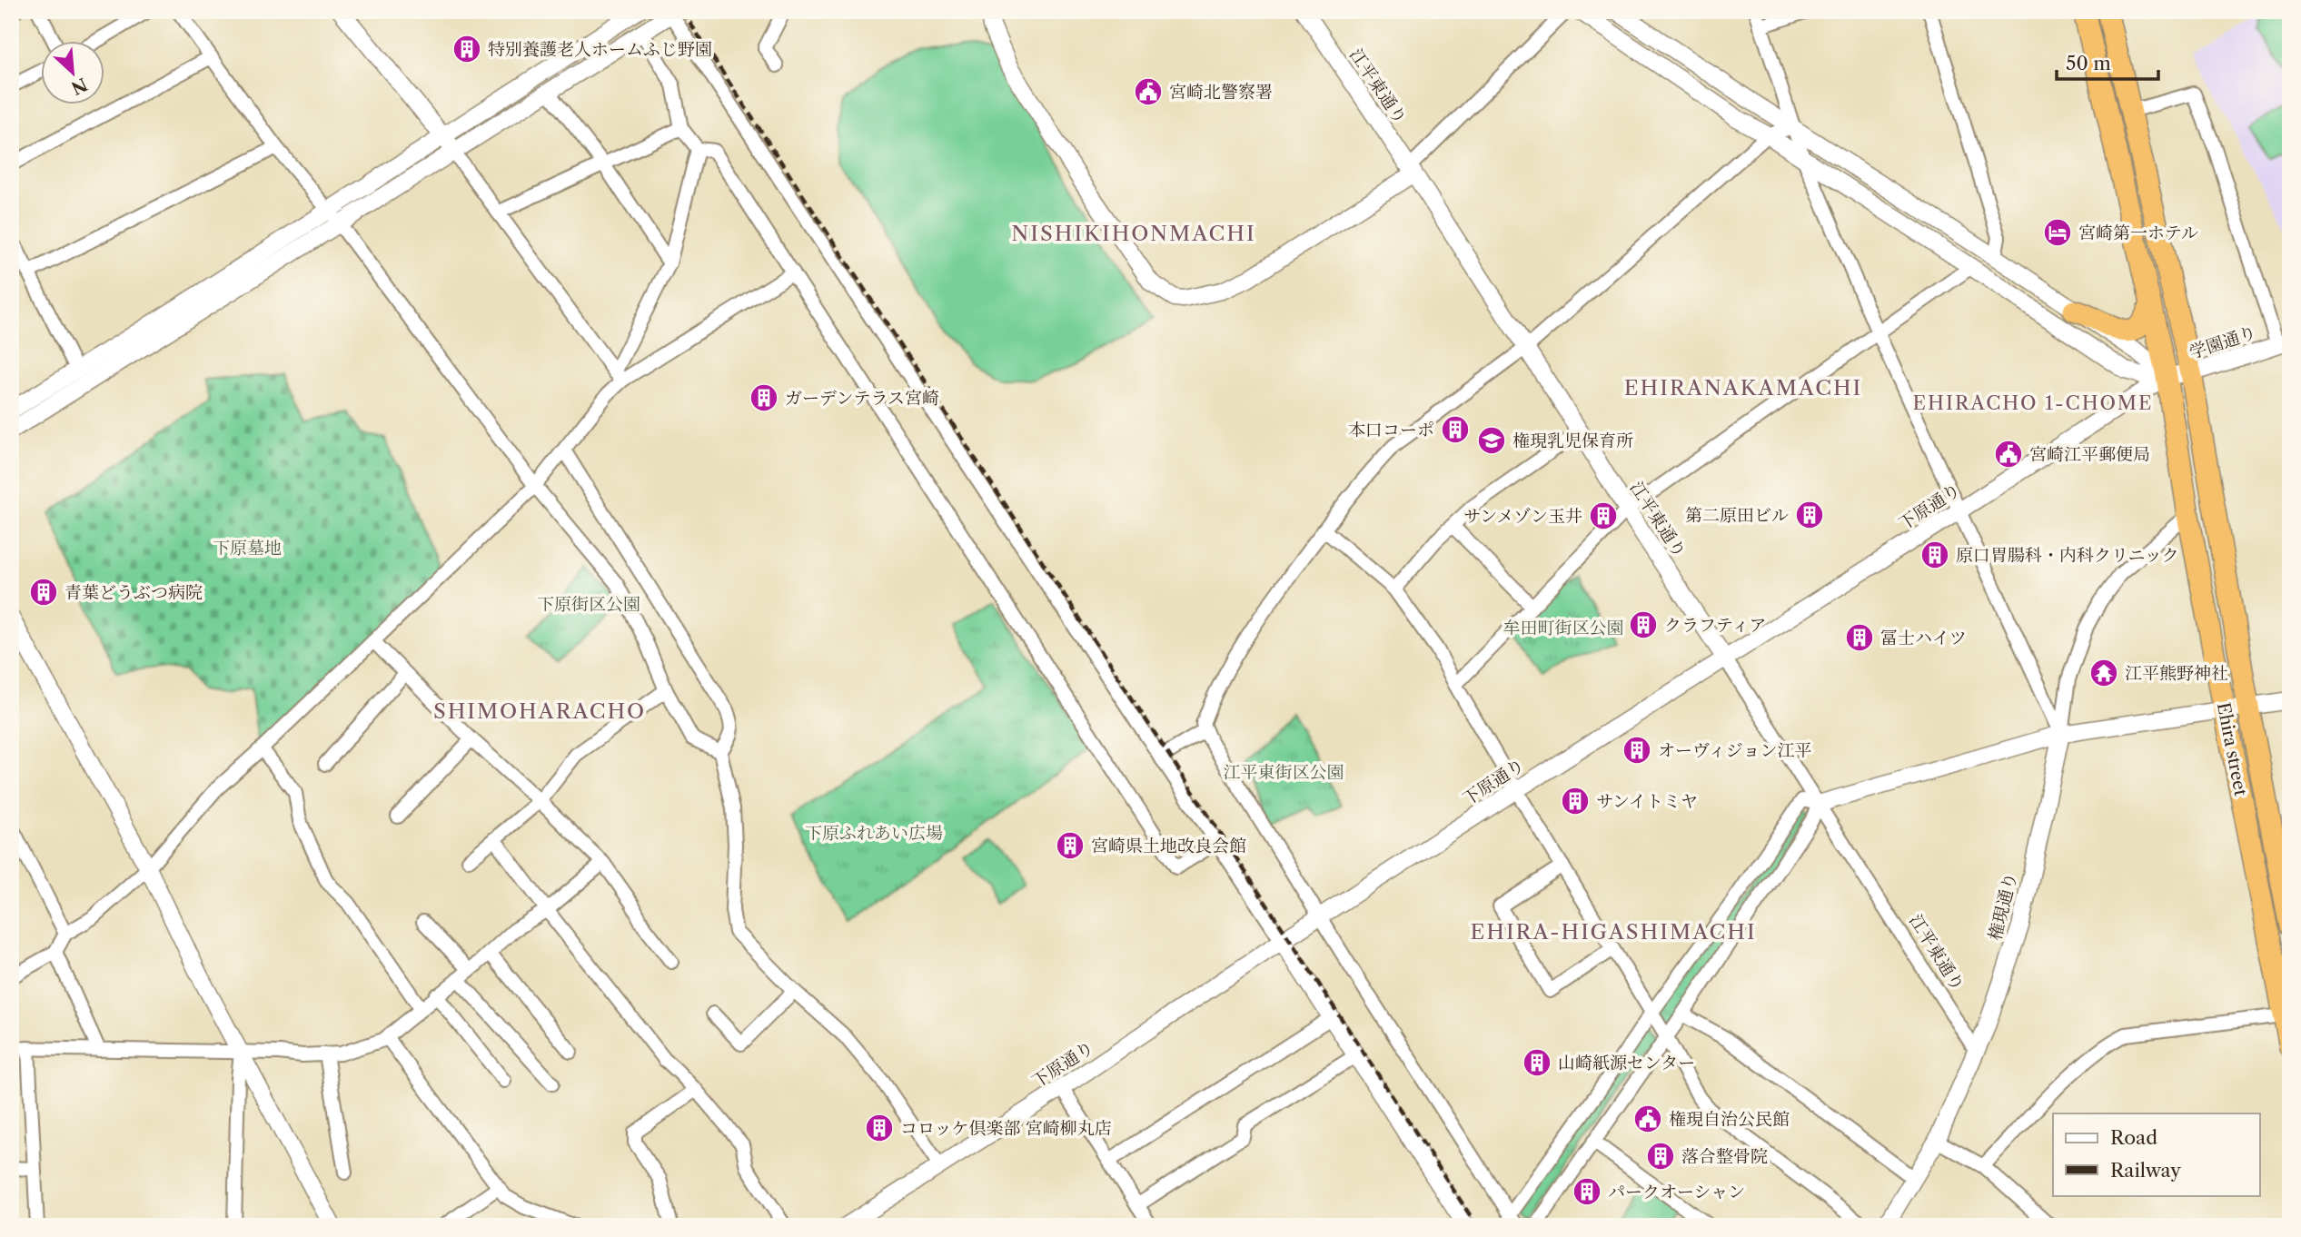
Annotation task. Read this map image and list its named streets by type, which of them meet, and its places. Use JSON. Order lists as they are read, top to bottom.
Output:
{
  "streets": {
    "highway": ["Ehira street"],
    "street": [
      "江平東通り",
      "学園通り",
      "下原通り",
      "権現通り"
    ]
  },
  "crossings": [
    ["江平東通り", "下原通り"],
    ["江平東通り", "権現通り"],
    ["学園通り", "下原通り"],
    ["学園通り", "Ehira street"],
    ["下原通り", "Ehira street"]
  ],
  "districts": [
    "NISHIKIHONMACHI",
    "EHIRANAKAMACHI",
    "EHIRACHO 1-CHOME",
    "SHIMOHARACHO",
    "EHIRA-HIGASHIMACHI"
  ],
  "parks": [
    "下原墓地",
    "下原街区公園",
    "牟田町街区公園",
    "江平東街区公園",
    "下原ふれあい広場"
  ],
  "places": {
    "building": [
      "特別養護老人ホームふじ野園",
      "ガーデンテラス宮崎",
      "本口コーポ",
      "第二原田ビル",
      "サンメゾン玉井",
      "原口胃腸科・内科クリニック",
      "青葉どうぶつ病院",
      "クラフティア",
      "冨士ハイツ",
      "オーヴィジョン江平",
      "サンイトミヤ",
      "宮崎県土地改良会館",
      "山崎紙源センター",
      "コロッケ倶楽部 宮崎柳丸店",
      "落合整骨院",
      "パークオーシャン"
    ],
    "public building": ["宮崎北警察署", "宮崎江平郵便局", "権現自治公民館"],
    "hotel": ["宮崎第一ホテル"],
    "school or university": ["権現乳児保育所"],
    "temple": ["江平熊野神社"]
  },
  "legend": ["Road", "Railway"],
  "scale_bar": "50 m",
  "north": "bottom right"
}
